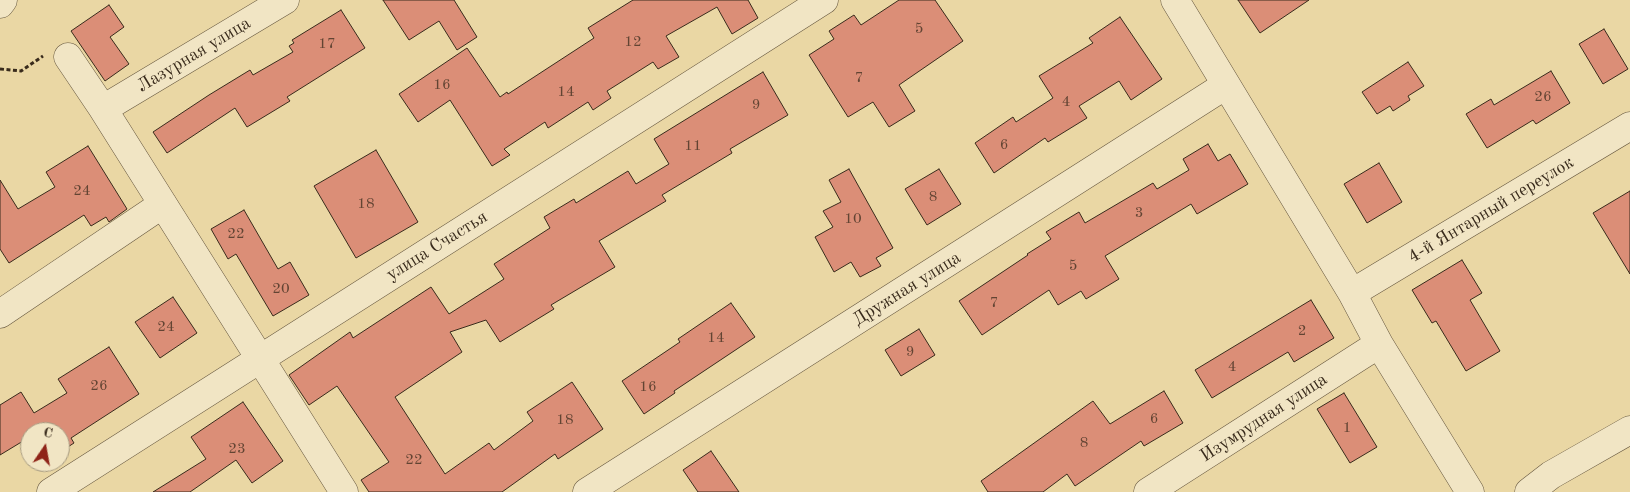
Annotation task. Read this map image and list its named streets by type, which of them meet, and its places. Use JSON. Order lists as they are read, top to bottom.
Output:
{
  "streets": {
    "street": [
      "Лазурная улица",
      "4-й Янтарный переулок",
      "улица Счастья",
      "Дружная улица",
      "Изумрудная улица"
    ]
  },
  "house_numbers": [
    "5",
    "12",
    "17",
    "7",
    "16",
    "14",
    "26",
    "4",
    "9",
    "6",
    "11",
    "24",
    "8",
    "18",
    "3",
    "10",
    "22",
    "5",
    "20",
    "7",
    "24",
    "2",
    "14",
    "9",
    "4",
    "26",
    "16",
    "6",
    "18",
    "1",
    "8",
    "23",
    "22"
  ],
  "north": "top"
}
